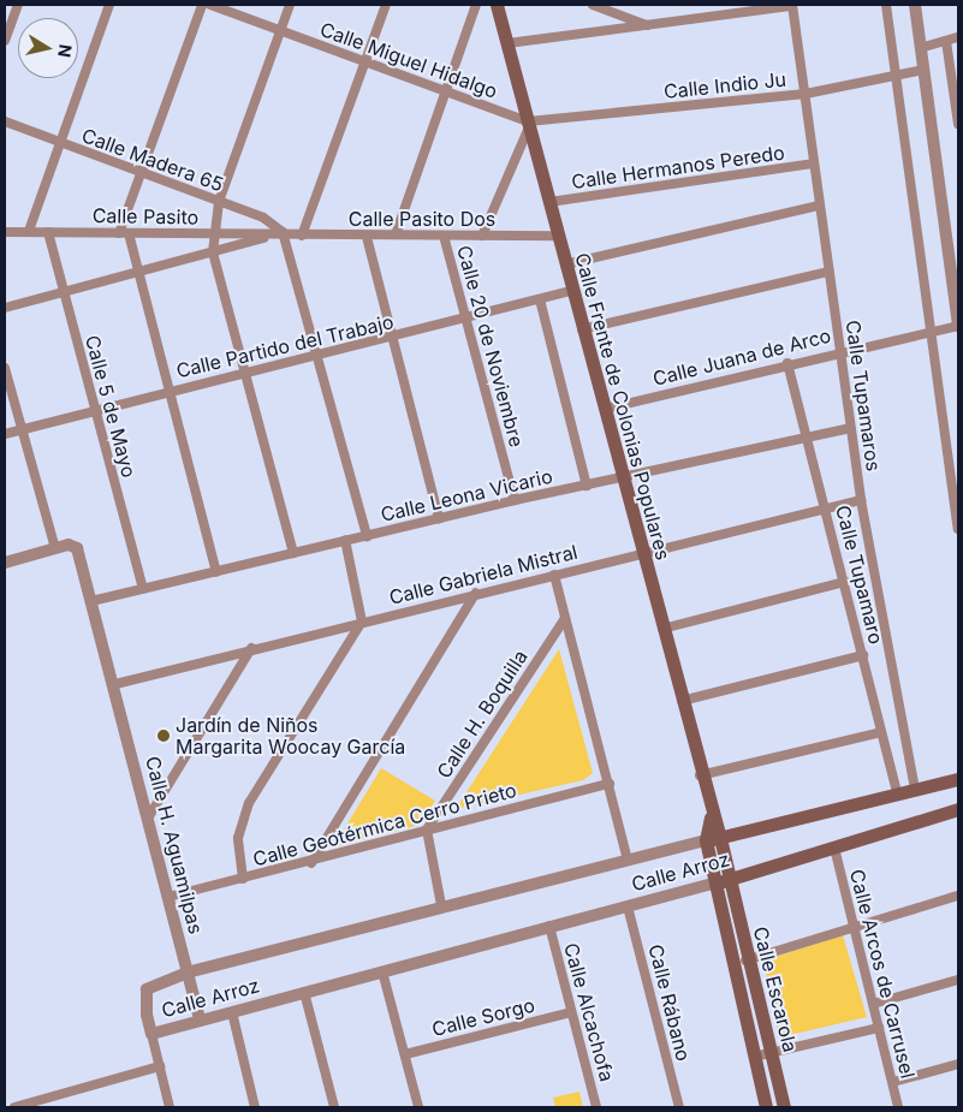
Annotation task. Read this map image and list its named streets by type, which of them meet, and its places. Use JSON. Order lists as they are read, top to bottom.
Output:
{
  "streets": {
    "main road": ["Calle Frente de Colonias Populares", "Calle Arroz", "Calle Escarola"],
    "street": [
      "Calle Miguel Hidalgo",
      "Calle Indio Ju",
      "Calle Madera 65",
      "Calle Hermanos Peredo",
      "Calle Pasito",
      "Calle Pasito Dos",
      "Calle Partido del Trabajo",
      "Calle 20 de Noviembre",
      "Calle Juana de Arco",
      "Calle Tupamaros",
      "Calle 5 de Mayo",
      "Calle Leona Vicario",
      "Calle Gabriela Mistral",
      "Calle Tupamaro",
      "Calle H. Boquilla",
      "Calle Geotérmica Cerro Prieto",
      "Calle H. Aguamilpas",
      "Calle Arcos de Carrusel",
      "Calle Rábano",
      "Calle Alcachofa",
      "Calle Sorgo"
    ]
  },
  "crossings": [
    ["Calle Miguel Hidalgo", "Calle Indio Ju"],
    ["Calle Miguel Hidalgo", "Calle Frente de Colonias Populares"],
    ["Calle Indio Ju", "Calle Tupamaros"],
    ["Calle Indio Ju", "Calle Frente de Colonias Populares"],
    ["Calle Madera 65", "Calle Pasito"],
    ["Calle Madera 65", "Calle Pasito Dos"],
    ["Calle Hermanos Peredo", "Calle Tupamaros"],
    ["Calle Hermanos Peredo", "Calle Frente de Colonias Populares"],
    ["Calle Pasito", "Calle Pasito Dos"],
    ["Calle Pasito", "Calle 5 de Mayo"],
    ["Calle Pasito Dos", "Calle 20 de Noviembre"],
    ["Calle Pasito Dos", "Calle Frente de Colonias Populares"],
    ["Calle Partido del Trabajo", "Calle 20 de Noviembre"],
    ["Calle Partido del Trabajo", "Calle 5 de Mayo"],
    ["Calle Partido del Trabajo", "Calle Frente de Colonias Populares"],
    ["Calle 20 de Noviembre", "Calle Leona Vicario"],
    ["Calle Juana de Arco", "Calle Tupamaros"],
    ["Calle Juana de Arco", "Calle Frente de Colonias Populares"],
    ["Calle Juana de Arco", "Calle Tupamaro"],
    ["Calle Tupamaros", "Calle Leona Vicario"],
    ["Calle Tupamaros", "Calle Gabriela Mistral"],
    ["Calle Tupamaros", "Calle Arroz"],
    ["Calle 5 de Mayo", "Calle Leona Vicario"],
    ["Calle Frente de Colonias Populares", "Calle Leona Vicario"],
    ["Calle Frente de Colonias Populares", "Calle Gabriela Mistral"],
    ["Calle Frente de Colonias Populares", "Calle Arroz"],
    ["Calle Frente de Colonias Populares", "Calle Escarola"],
    ["Calle Leona Vicario", "Calle Tupamaro"],
    ["Calle Leona Vicario", "Calle H. Aguamilpas"],
    ["Calle Gabriela Mistral", "Calle Tupamaro"],
    ["Calle Gabriela Mistral", "Calle H. Aguamilpas"],
    ["Calle Tupamaro", "Calle Arroz"],
    ["Calle H. Boquilla", "Calle Geotérmica Cerro Prieto"],
    ["Calle Geotérmica Cerro Prieto", "Calle H. Aguamilpas"],
    ["Calle H. Aguamilpas", "Calle Arroz"],
    ["Calle Arroz", "Calle Arcos de Carrusel"],
    ["Calle Arroz", "Calle Escarola"],
    ["Calle Arroz", "Calle Rábano"],
    ["Calle Arroz", "Calle Alcachofa"],
    ["Calle Alcachofa", "Calle Sorgo"]
  ],
  "places": ["Jardín de Niños Margarita Woocay García"],
  "north": "right"
}
